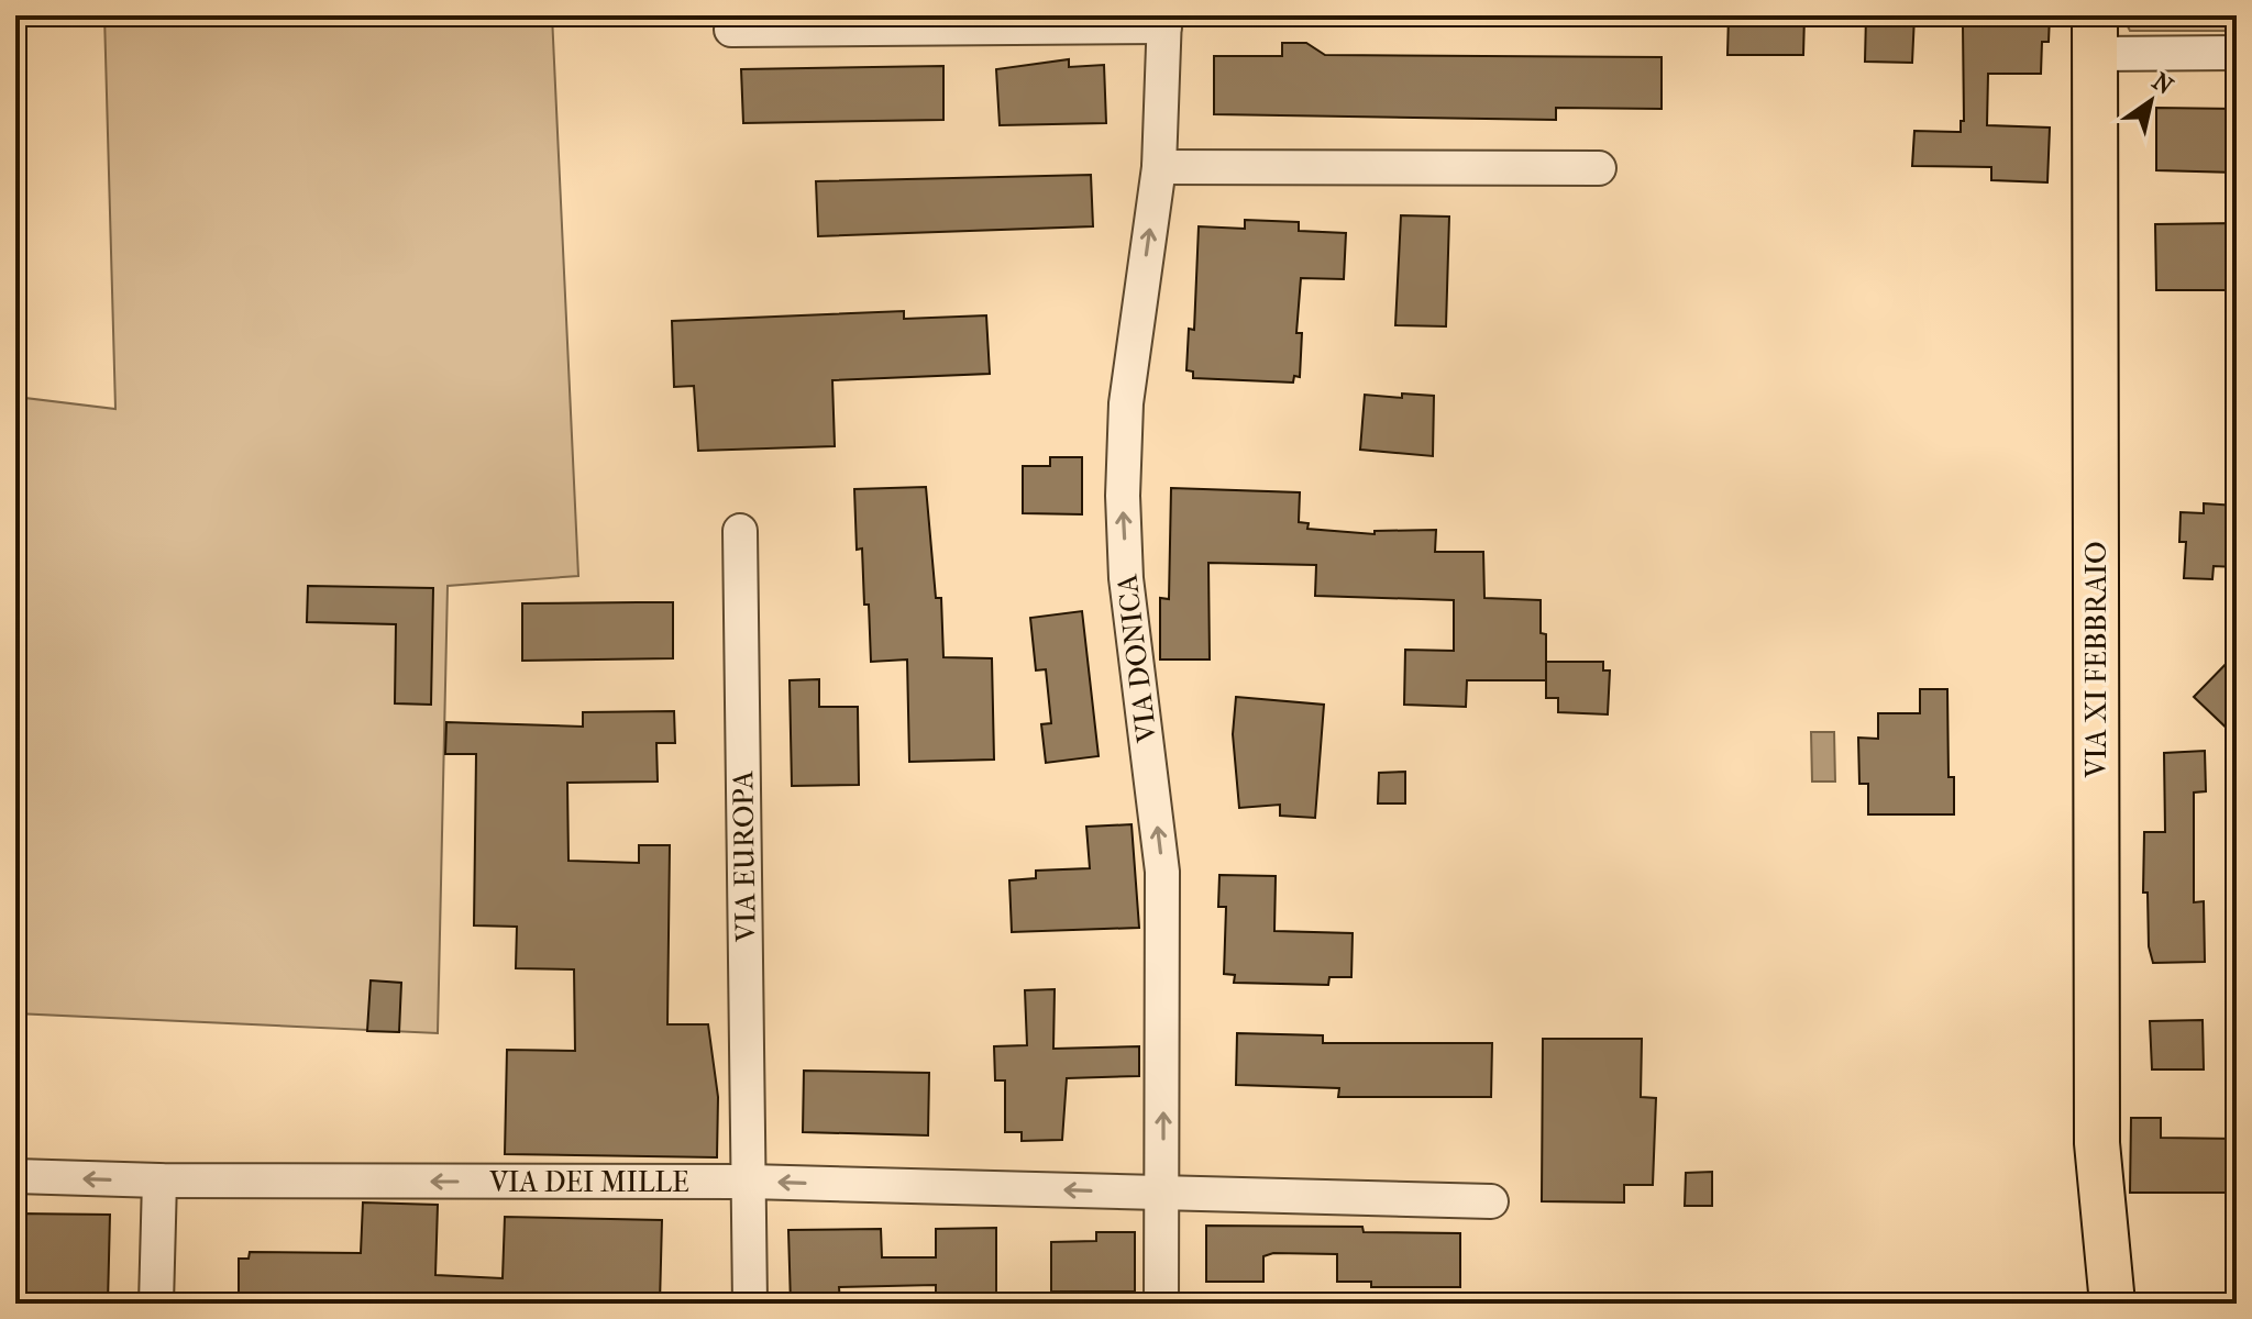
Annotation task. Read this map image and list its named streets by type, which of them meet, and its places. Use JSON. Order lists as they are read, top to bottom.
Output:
{
  "streets": {
    "main road": ["VIA XI FEBBRAIO"],
    "street": ["VIA DONICA", "VIA EUROPA", "VIA DEI MILLE"]
  },
  "crossings": [
    ["VIA DONICA", "VIA DEI MILLE"],
    ["VIA EUROPA", "VIA DEI MILLE"]
  ],
  "one_way": ["VIA DONICA", "VIA DEI MILLE"],
  "north": "top right"
}
